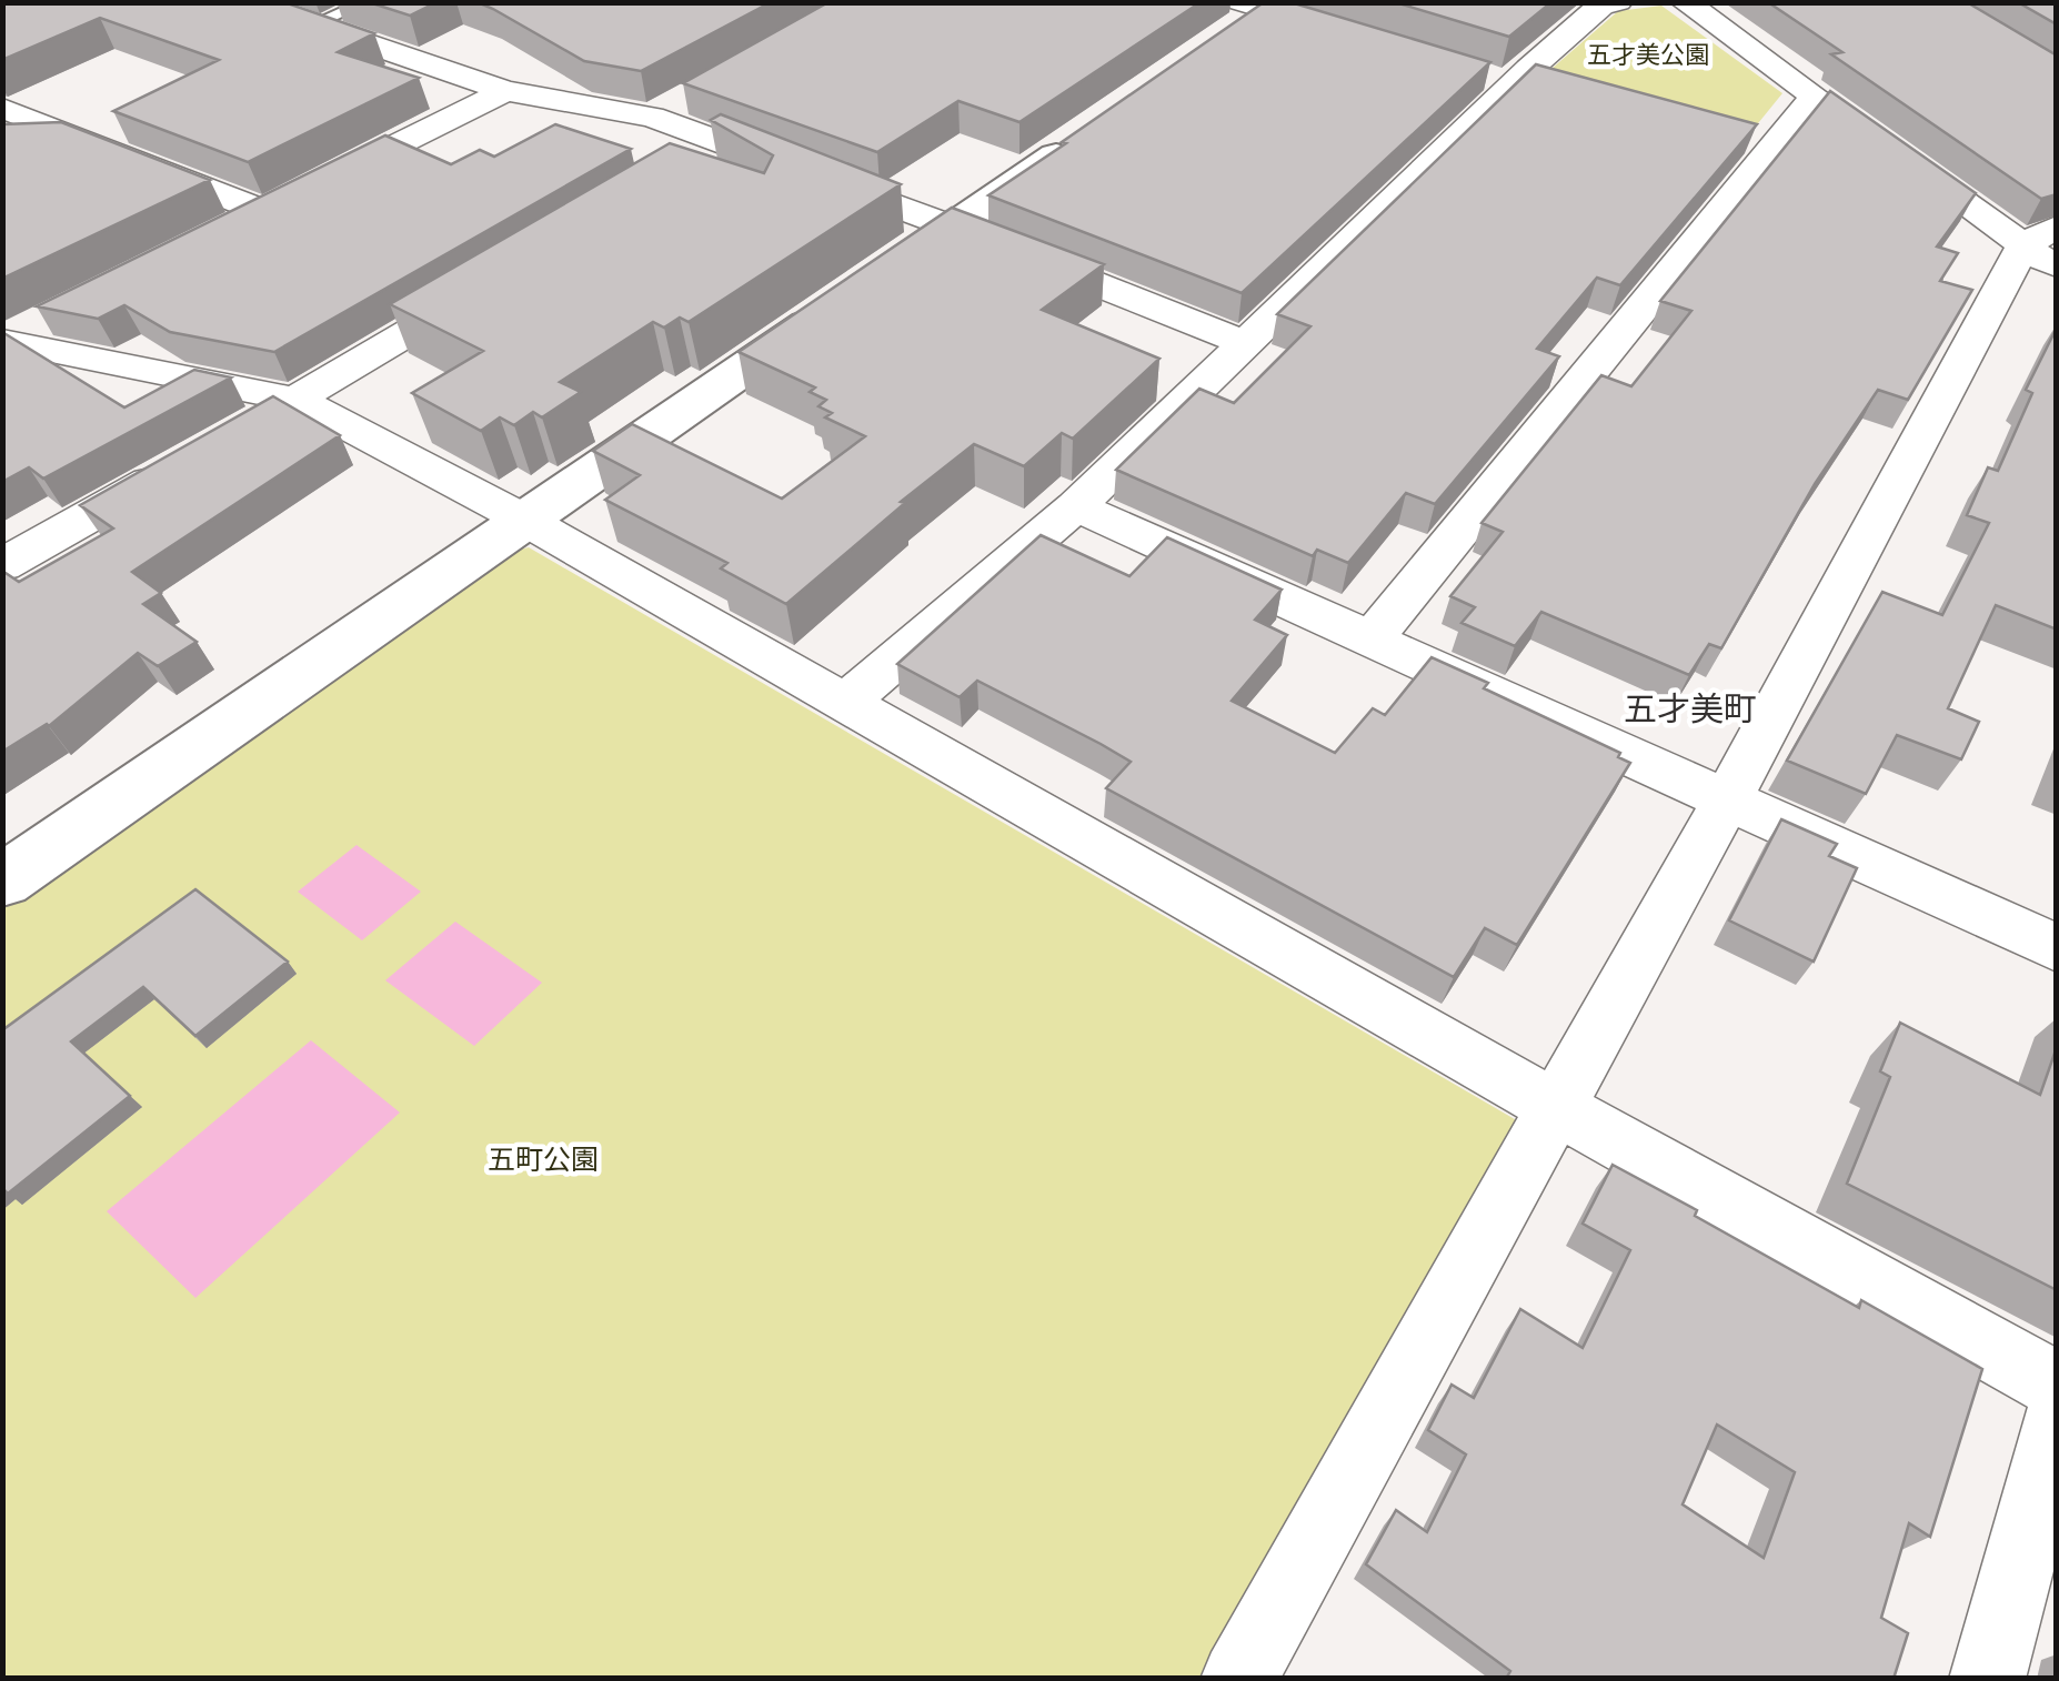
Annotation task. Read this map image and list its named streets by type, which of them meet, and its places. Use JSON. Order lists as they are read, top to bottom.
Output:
{
  "districts": ["五才美町"],
  "parks": ["五才美公園", "五町公園"]
}
